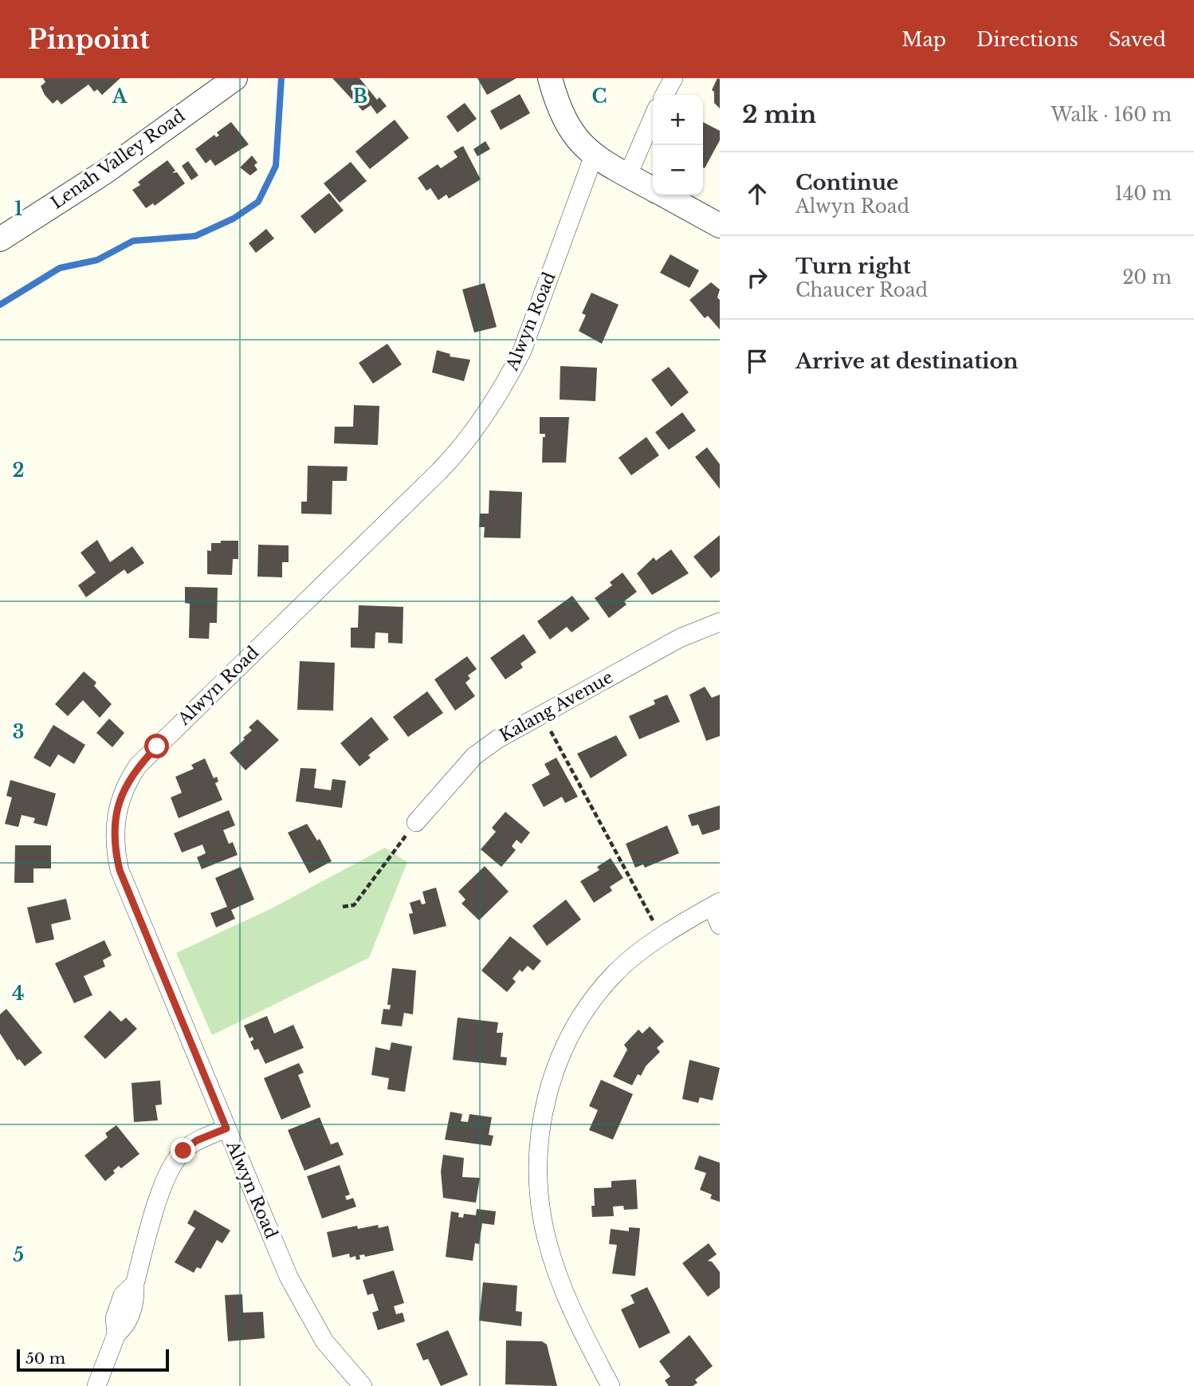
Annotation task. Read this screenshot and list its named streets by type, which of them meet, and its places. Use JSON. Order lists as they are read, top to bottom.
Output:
{
  "streets": {
    "street": ["Lenah Valley Road", "Alwyn Road", "Kalang Avenue"]
  },
  "scale_bar": "50 m",
  "page": {
    "header": "Pinpoint",
    "nav": ["Map", "Directions", "Saved"],
    "heading": ["2 min", "Walk · 160 m"],
    "map_buttons": ["+", "−"],
    "list": [
      ["Continue", "Alwyn Road", "140 m"],
      ["Turn right", "Chaucer Road", "20 m"],
      "Arrive at destination"
    ],
    "scale": "50 m"
  },
  "grid": {
    "columns": ["A", "B", "C"],
    "rows": [
      "1",
      "2",
      "3",
      "4",
      "5"
    ]
  }
}
